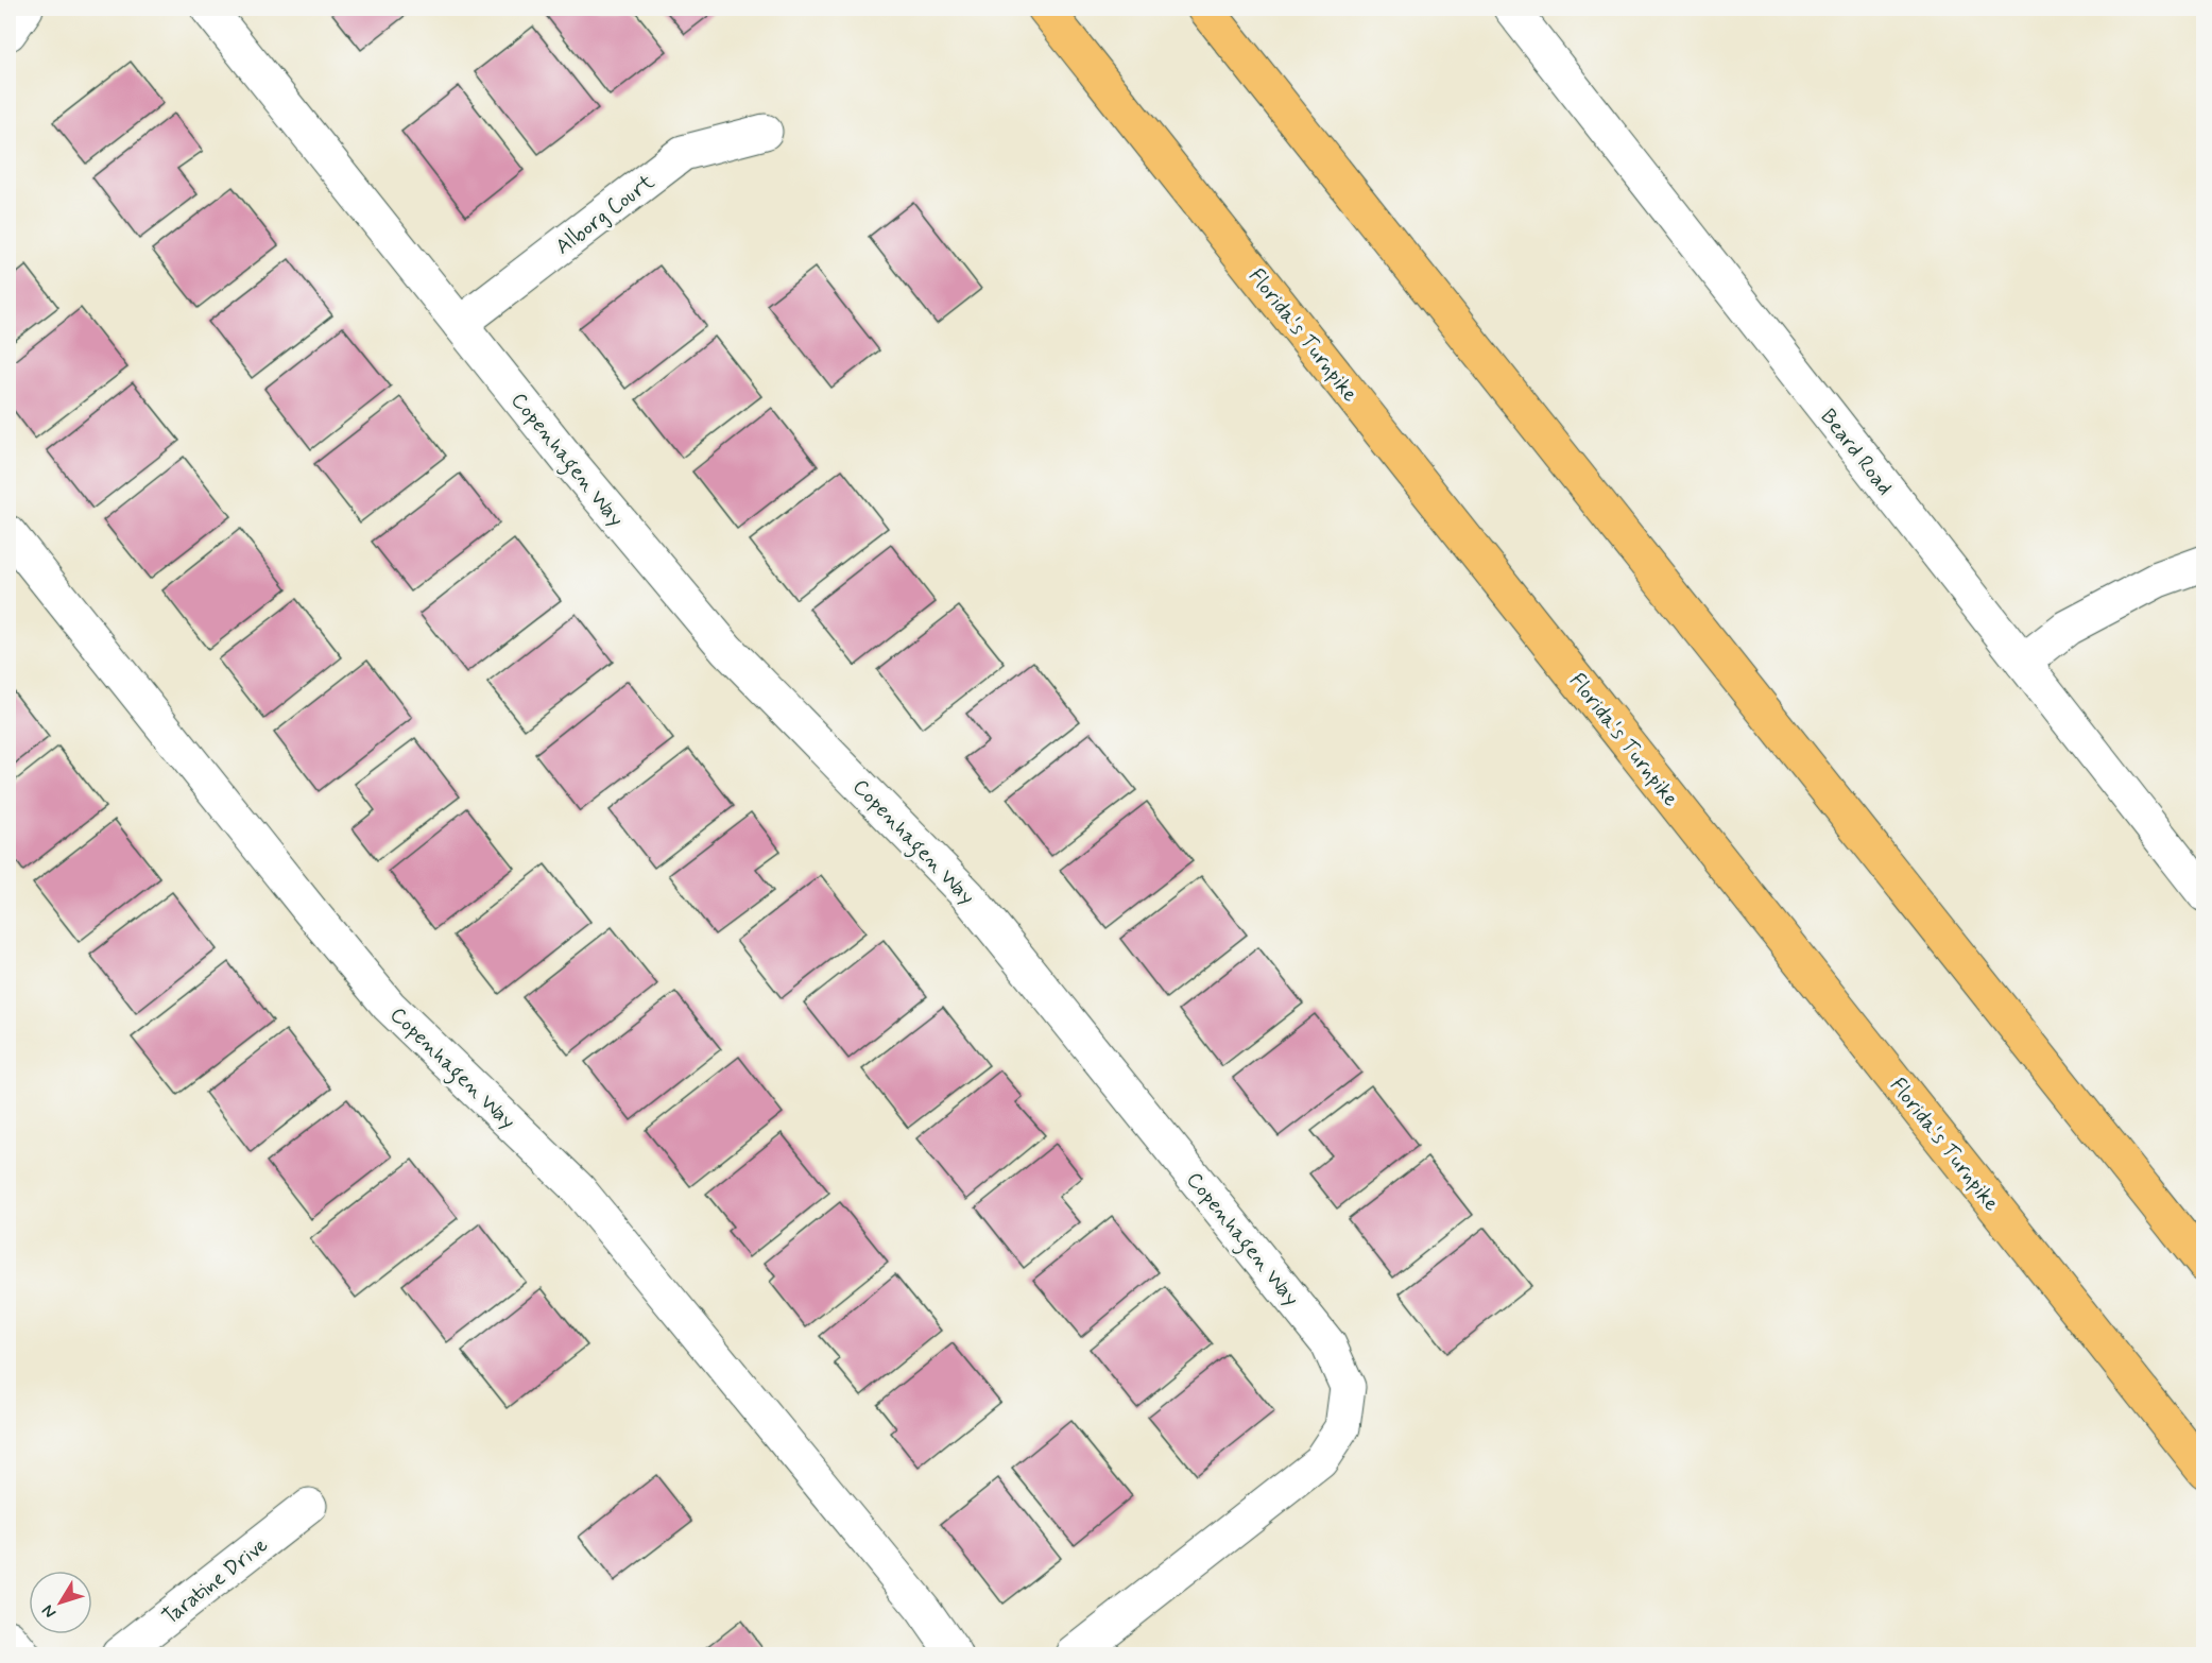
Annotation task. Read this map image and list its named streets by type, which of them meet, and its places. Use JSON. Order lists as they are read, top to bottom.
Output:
{
  "streets": {
    "highway": ["Florida's Turnpike"],
    "street": [
      "Alborg Court",
      "Beard Road",
      "Copenhagen Way",
      "Taratine Drive"
    ]
  },
  "crossings": [
    ["Alborg Court", "Copenhagen Way"]
  ],
  "north": "bottom left"
}
